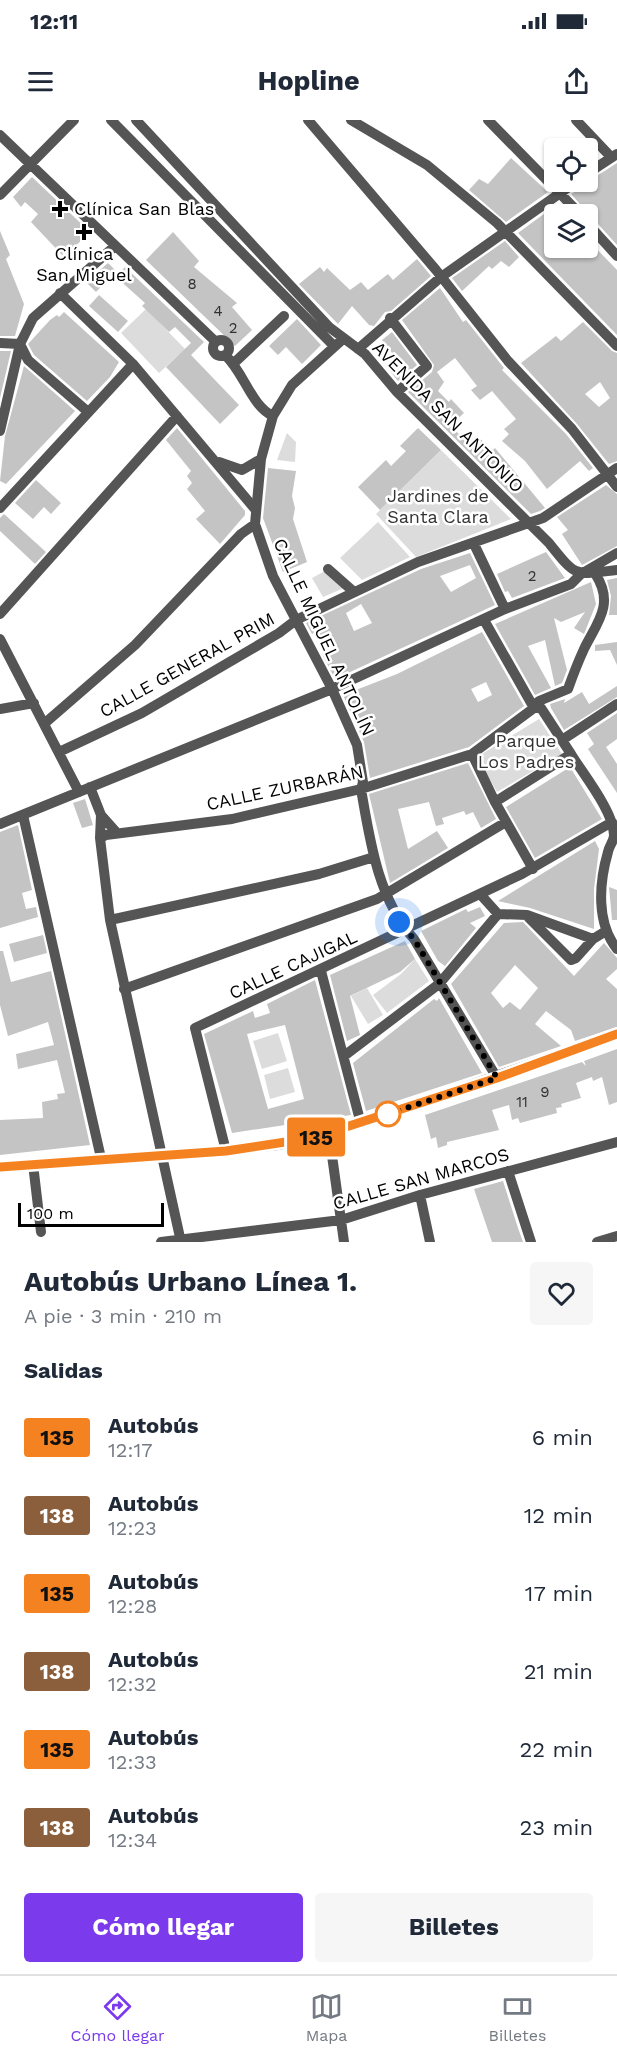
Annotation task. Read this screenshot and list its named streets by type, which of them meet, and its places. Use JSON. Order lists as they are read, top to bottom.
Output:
{
  "streets": {
    "street": [
      "AVENIDA SAN ANTONIO",
      "CALLE MIGUEL ANTOLÍN",
      "CALLE GENERAL PRIM",
      "CALLE ZURBARÁN",
      "CALLE CAJIGAL",
      "CALLE SAN MARCOS"
    ]
  },
  "crossings": [
    ["AVENIDA SAN ANTONIO", "CALLE MIGUEL ANTOLÍN"],
    ["AVENIDA SAN ANTONIO", "CALLE GENERAL PRIM"],
    ["CALLE MIGUEL ANTOLÍN", "CALLE GENERAL PRIM"],
    ["CALLE MIGUEL ANTOLÍN", "CALLE ZURBARÁN"],
    ["CALLE MIGUEL ANTOLÍN", "CALLE CAJIGAL"]
  ],
  "parks": ["Jardines de Santa Clara", "Parque Los Padres"],
  "places": {
    "health": ["Clínica San Blas", "Clínica San Miguel"]
  },
  "lines": ["bus line 135"],
  "house_numbers": [
    "8",
    "4",
    "2",
    "2",
    "9",
    "11"
  ],
  "scale_bar": "100 m",
  "page": {
    "status": "12:11",
    "header": "Hopline",
    "on_map": "135",
    "scale": "100 m",
    "heading": [
      ["Autobús Urbano Línea 1.", "A pie · 3 min · 210 m"],
      "Salidas"
    ],
    "list": [
      {
        "mark": "135",
        "name": "Autobús",
        "note": "12:17",
        "value": "6 min"
      },
      {
        "mark": "138",
        "name": "Autobús",
        "note": "12:23",
        "value": "12 min"
      },
      {
        "mark": "135",
        "name": "Autobús",
        "note": "12:28",
        "value": "17 min"
      },
      {
        "mark": "138",
        "name": "Autobús",
        "note": "12:32",
        "value": "21 min"
      },
      {
        "mark": "135",
        "name": "Autobús",
        "note": "12:33",
        "value": "22 min"
      },
      {
        "mark": "138",
        "name": "Autobús",
        "note": "12:34",
        "value": "23 min"
      }
    ],
    "buttons": ["Cómo llegar", "Billetes"],
    "tabs": ["Cómo llegar", "Mapa", "Billetes"]
  }
}
